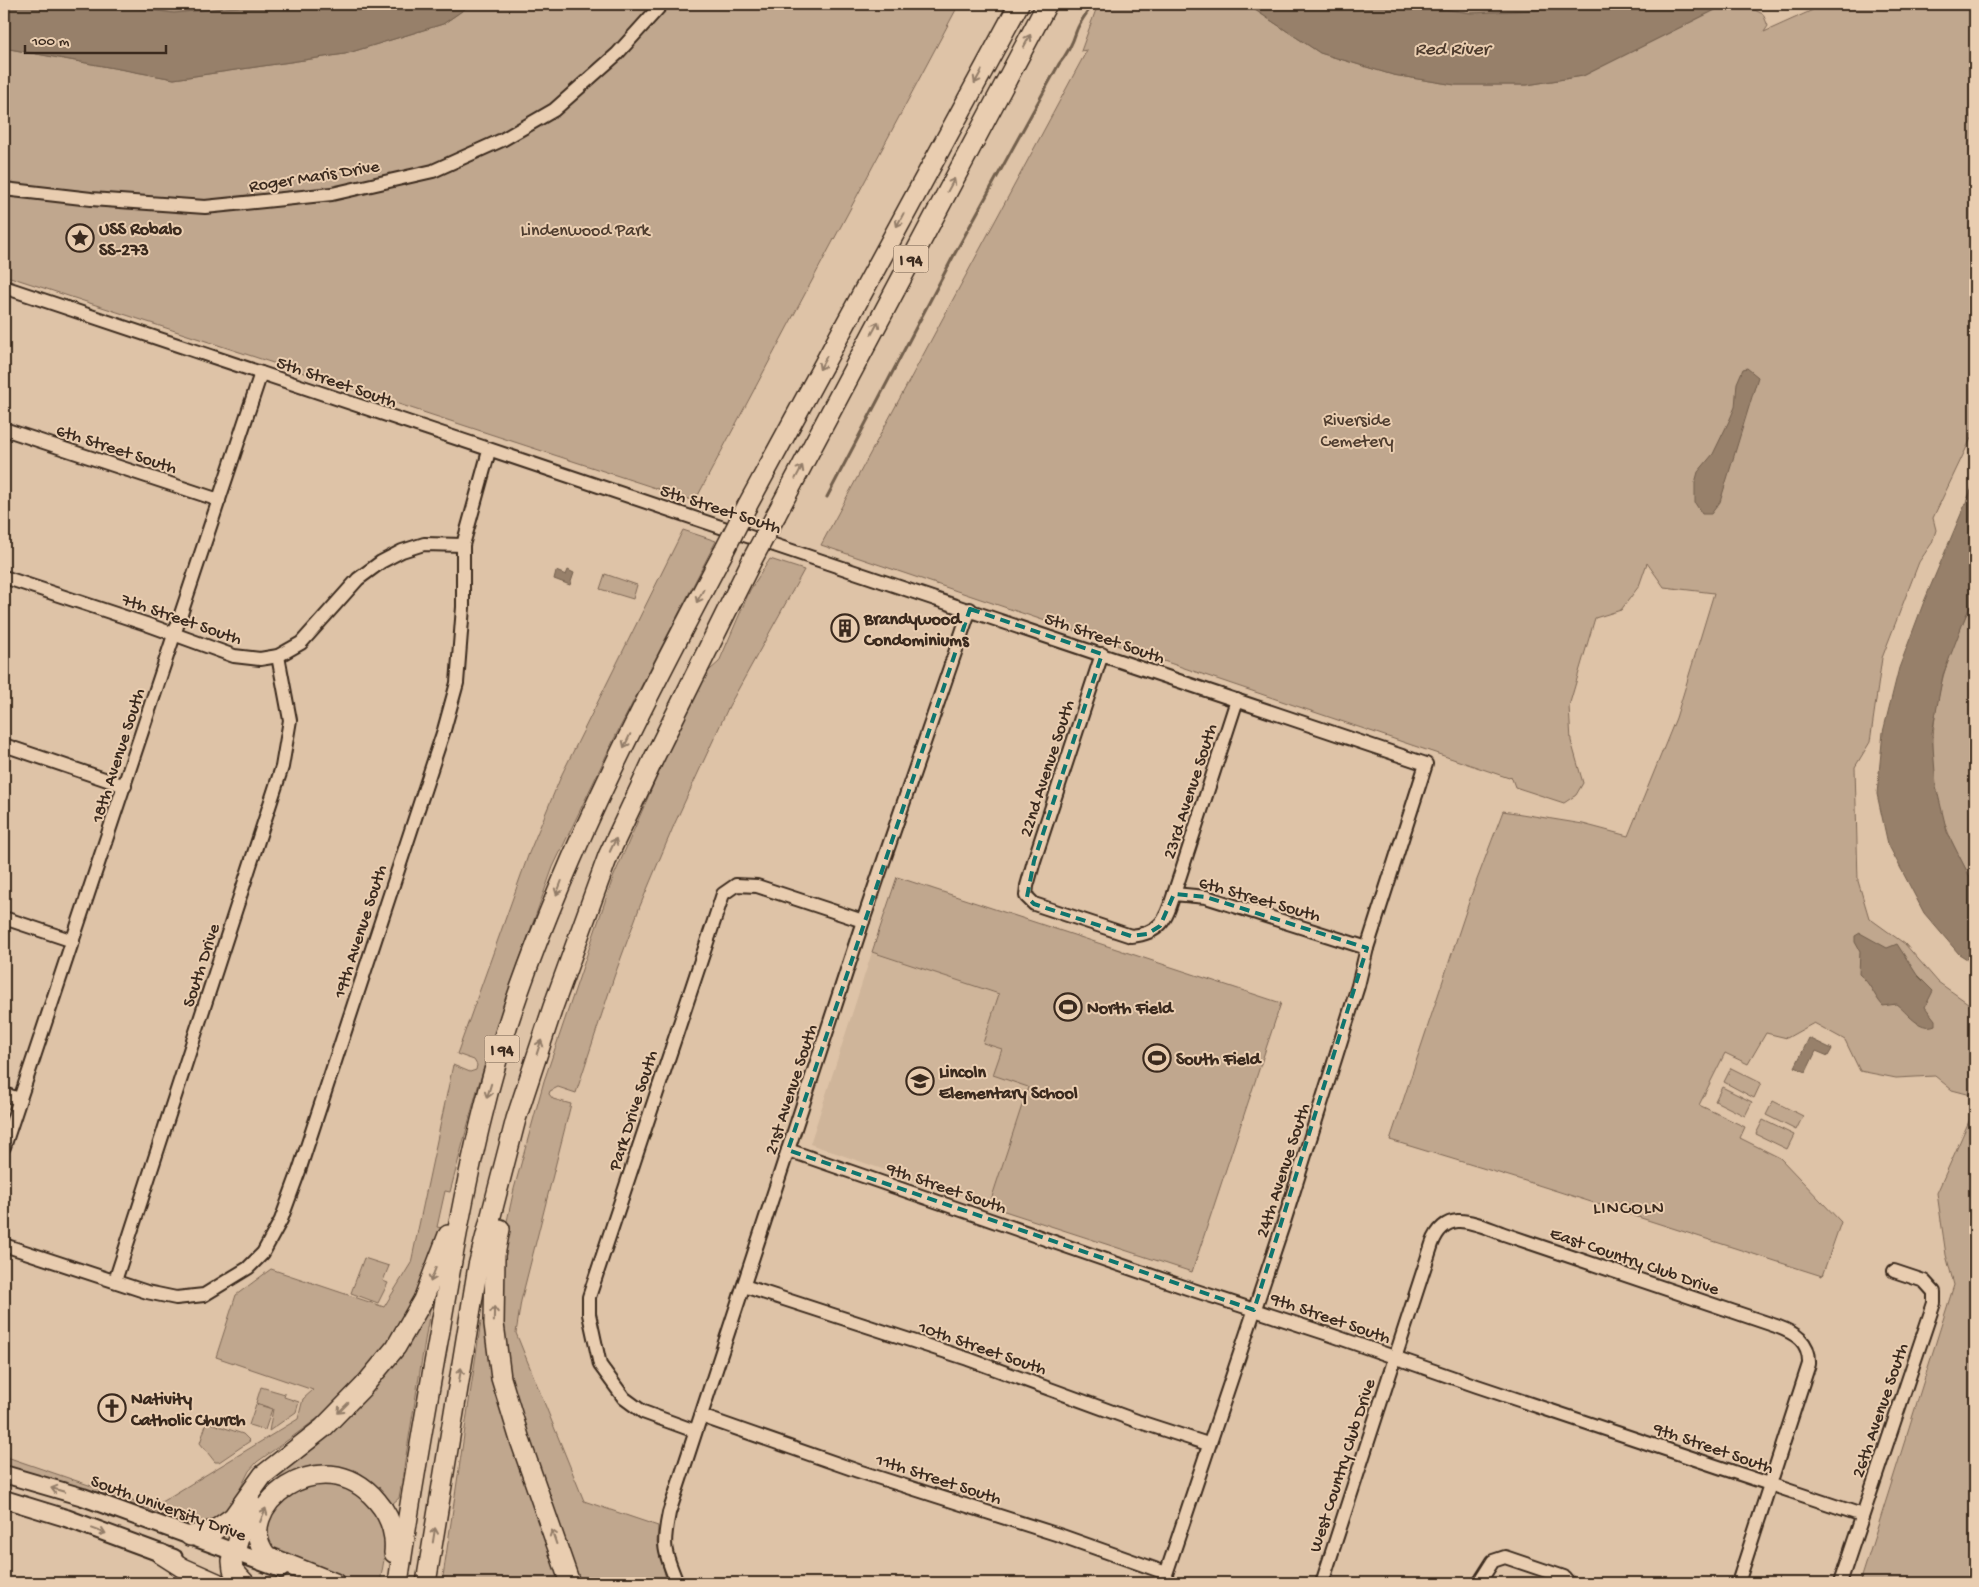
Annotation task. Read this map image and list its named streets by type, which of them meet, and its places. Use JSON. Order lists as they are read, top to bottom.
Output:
{
  "streets": {
    "highway": ["I 94"],
    "main road": ["South University Drive"],
    "street": [
      "Roger Maris Drive",
      "5th Street South",
      "6th Street South",
      "7th Street South",
      "18th Avenue South",
      "22nd Avenue South",
      "23rd Avenue South",
      "19th Avenue South",
      "South Drive",
      "21st Avenue South",
      "Park Drive South",
      "24th Avenue South",
      "9th Street South",
      "East Country Club Drive",
      "10th Street South",
      "26th Avenue South",
      "West Country Club Drive",
      "11th Street South"
    ]
  },
  "crossings": [
    ["5th Street South", "18th Avenue South"],
    ["5th Street South", "22nd Avenue South"],
    ["5th Street South", "23rd Avenue South"],
    ["5th Street South", "19th Avenue South"],
    ["5th Street South", "21st Avenue South"],
    ["5th Street South", "24th Avenue South"],
    ["6th Street South", "18th Avenue South"],
    ["6th Street South", "22nd Avenue South"],
    ["6th Street South", "23rd Avenue South"],
    ["6th Street South", "24th Avenue South"],
    ["7th Street South", "18th Avenue South"],
    ["7th Street South", "19th Avenue South"],
    ["7th Street South", "South Drive"],
    ["19th Avenue South", "South Drive"],
    ["21st Avenue South", "Park Drive South"],
    ["21st Avenue South", "9th Street South"],
    ["21st Avenue South", "10th Street South"],
    ["21st Avenue South", "11th Street South"],
    ["24th Avenue South", "9th Street South"],
    ["24th Avenue South", "10th Street South"],
    ["24th Avenue South", "11th Street South"],
    ["9th Street South", "East Country Club Drive"],
    ["9th Street South", "26th Avenue South"],
    ["9th Street South", "West Country Club Drive"],
    ["East Country Club Drive", "West Country Club Drive"]
  ],
  "districts": ["LINCOLN"],
  "water": ["Red River"],
  "parks": ["Lindenwood Park", "Riverside Cemetery"],
  "places": {
    "place": ["USS Robalo SS-273"],
    "building": ["Brandywood Condominiums"],
    "sports": ["North Field", "South Field"],
    "school or university": ["Lincoln Elementary School"],
    "church": ["Nativity Catholic Church"]
  },
  "scale_bar": "100 m"
}
